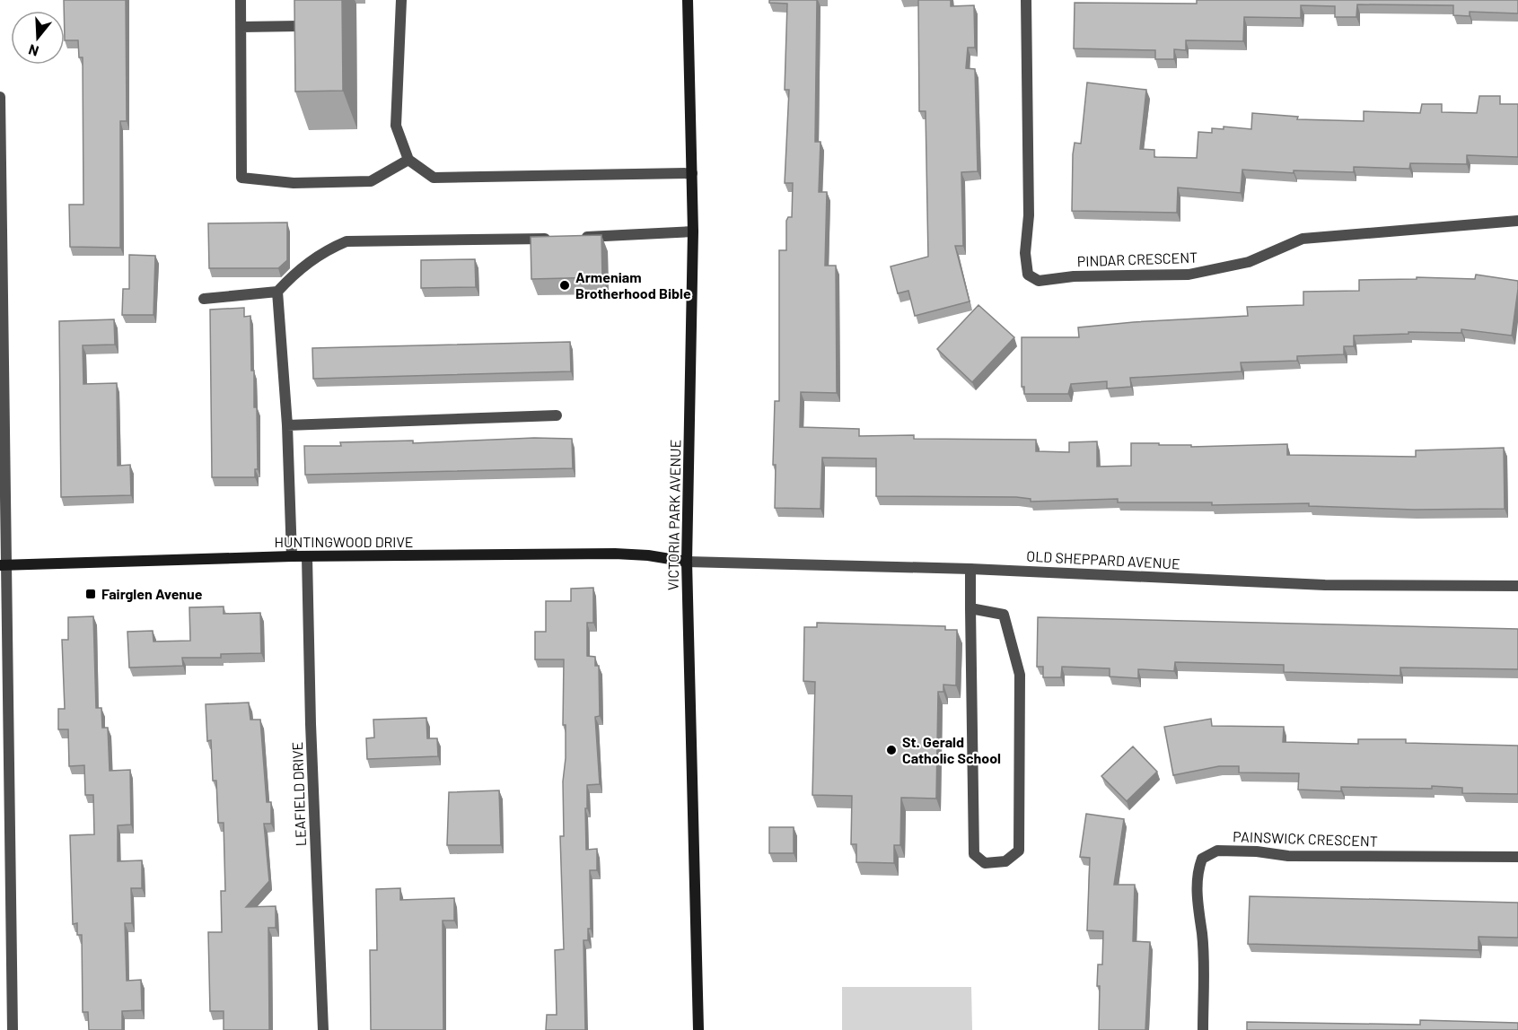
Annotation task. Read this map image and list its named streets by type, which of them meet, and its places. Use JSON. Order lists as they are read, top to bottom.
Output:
{
  "streets": {
    "main road": ["VICTORIA PARK AVENUE", "HUNTINGWOOD DRIVE"],
    "street": [
      "PINDAR CRESCENT",
      "OLD SHEPPARD AVENUE",
      "LEAFIELD DRIVE",
      "PAINSWICK CRESCENT"
    ]
  },
  "crossings": [
    ["VICTORIA PARK AVENUE", "HUNTINGWOOD DRIVE"],
    ["VICTORIA PARK AVENUE", "OLD SHEPPARD AVENUE"],
    ["HUNTINGWOOD DRIVE", "OLD SHEPPARD AVENUE"],
    ["HUNTINGWOOD DRIVE", "LEAFIELD DRIVE"]
  ],
  "places": {
    "other": ["Armeniam Brotherhood Bible", "St. Gerald Catholic School"],
    "transit": ["Fairglen Avenue"]
  },
  "north": "bottom"
}
